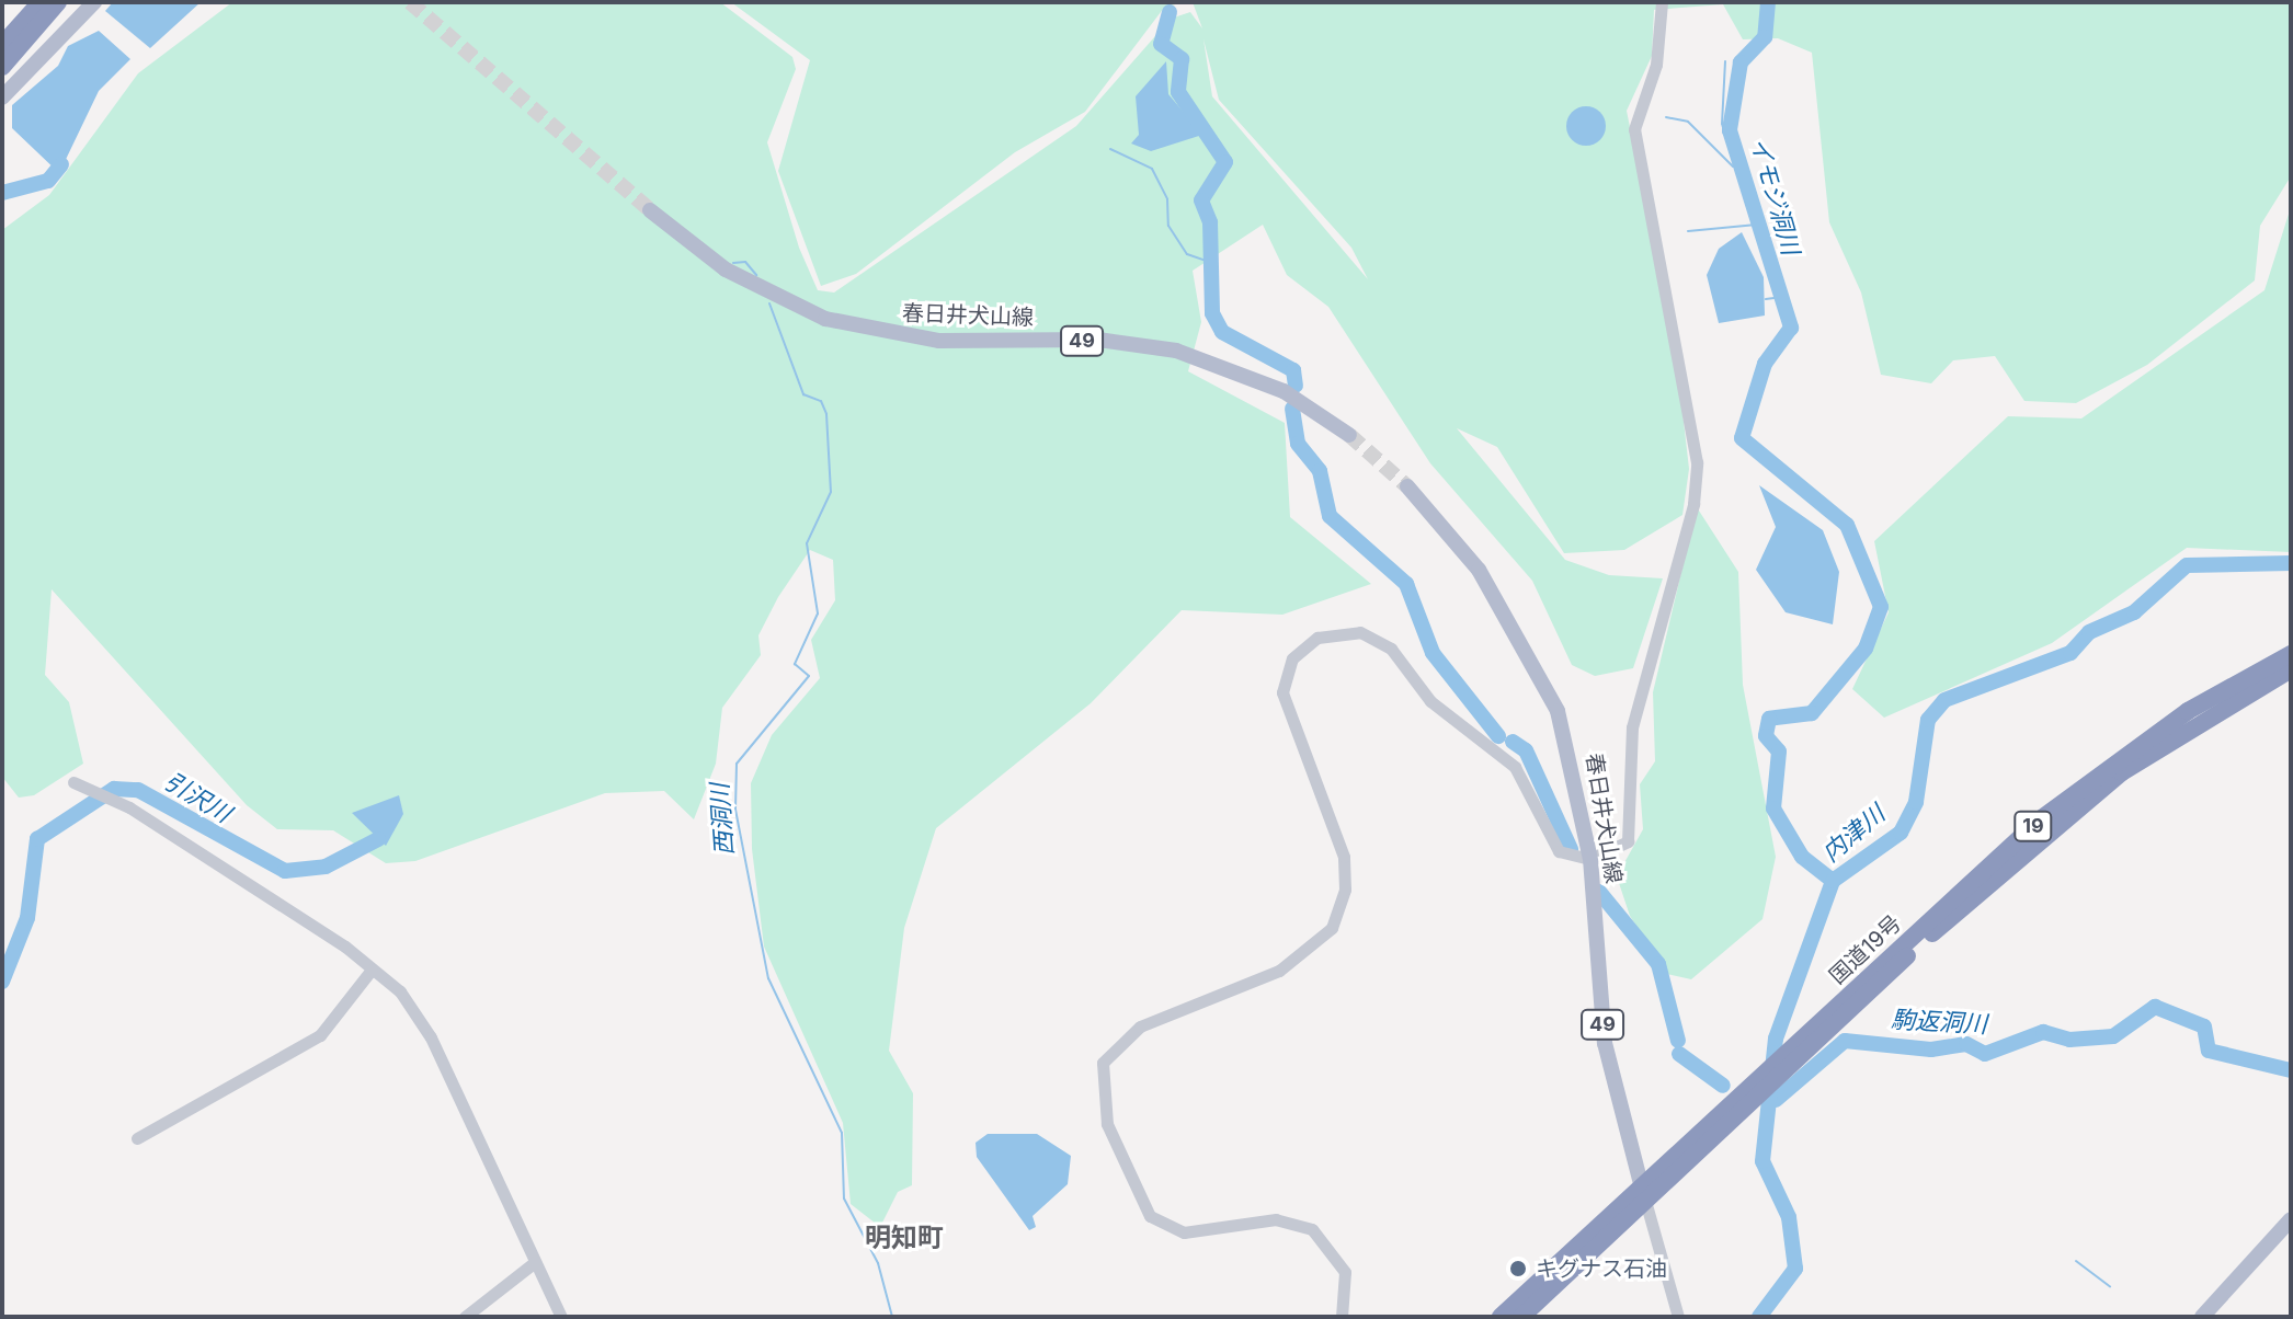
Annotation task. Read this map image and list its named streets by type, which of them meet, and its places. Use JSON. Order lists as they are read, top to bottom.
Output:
{
  "streets": {
    "highway": ["19", "国道19号"],
    "main road": ["春日井犬山線", "49"]
  },
  "crossings": [
    ["春日井犬山線", "国道19号"]
  ],
  "districts": ["明知町"],
  "water": [
    "イモジ洞川",
    "引沢川",
    "西洞川",
    "内津川",
    "駒返洞川"
  ],
  "places": ["キグナス石油"]
}
